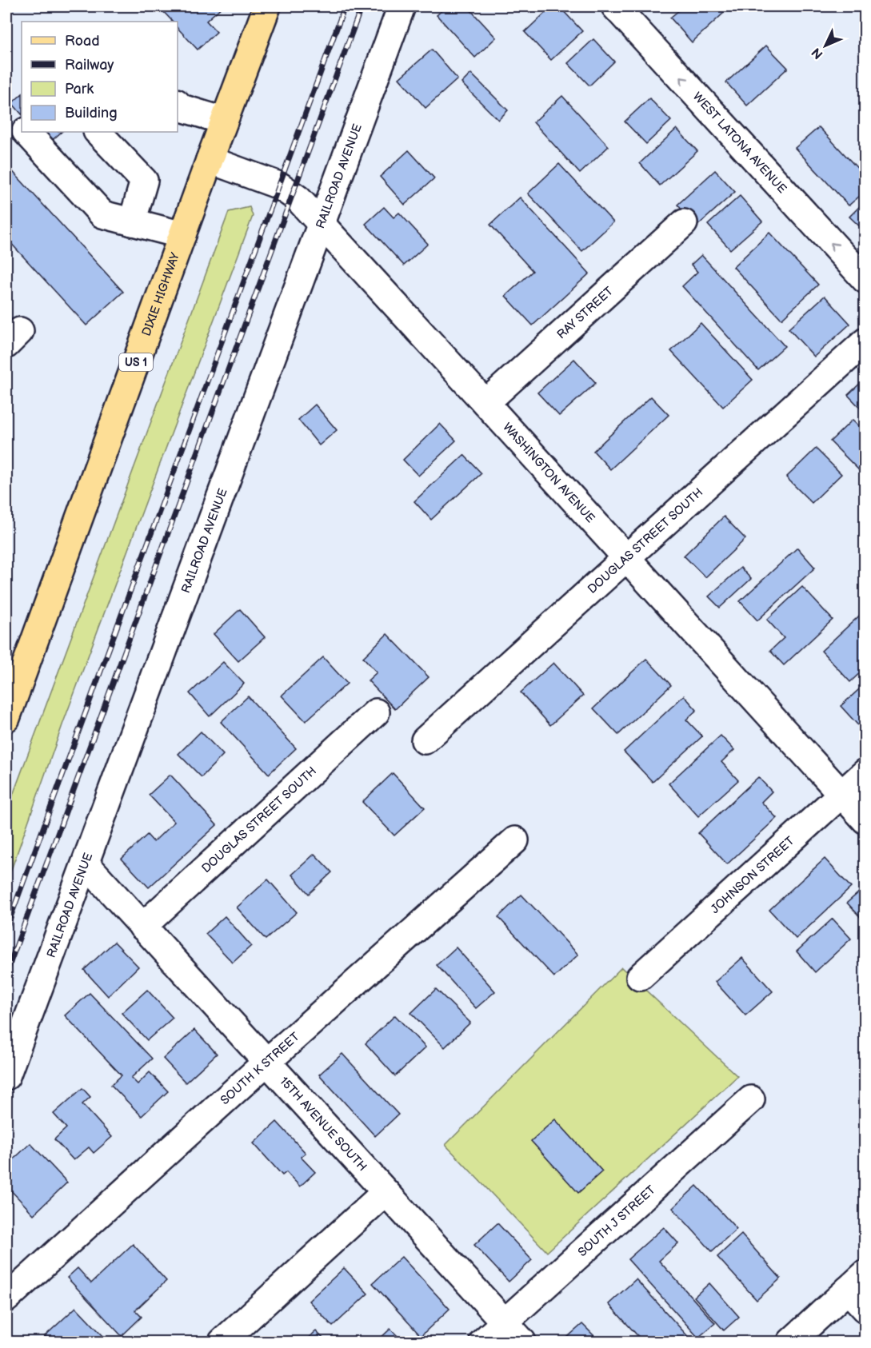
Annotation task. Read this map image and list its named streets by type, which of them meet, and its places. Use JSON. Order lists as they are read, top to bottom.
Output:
{
  "streets": {
    "main road": ["DIXIE HIGHWAY", "US 1"],
    "street": [
      "WEST LATONA AVENUE",
      "RAILROAD AVENUE",
      "RAY STREET",
      "WASHINGTON AVENUE",
      "DOUGLAS STREET SOUTH",
      "JOHNSON STREET",
      "SOUTH K STREET",
      "15TH AVENUE SOUTH",
      "SOUTH J STREET"
    ]
  },
  "crossings": [
    ["RAILROAD AVENUE", "WASHINGTON AVENUE"],
    ["RAILROAD AVENUE", "15TH AVENUE SOUTH"],
    ["DIXIE HIGHWAY", "WASHINGTON AVENUE"],
    ["RAY STREET", "WASHINGTON AVENUE"],
    ["WASHINGTON AVENUE", "DOUGLAS STREET SOUTH"],
    ["WASHINGTON AVENUE", "JOHNSON STREET"],
    ["DOUGLAS STREET SOUTH", "15TH AVENUE SOUTH"],
    ["SOUTH K STREET", "15TH AVENUE SOUTH"],
    ["15TH AVENUE SOUTH", "SOUTH J STREET"]
  ],
  "one_way": ["WEST LATONA AVENUE"],
  "legend": [
    "Road",
    "Railway",
    "Park",
    "Building"
  ],
  "north": "bottom left"
}
